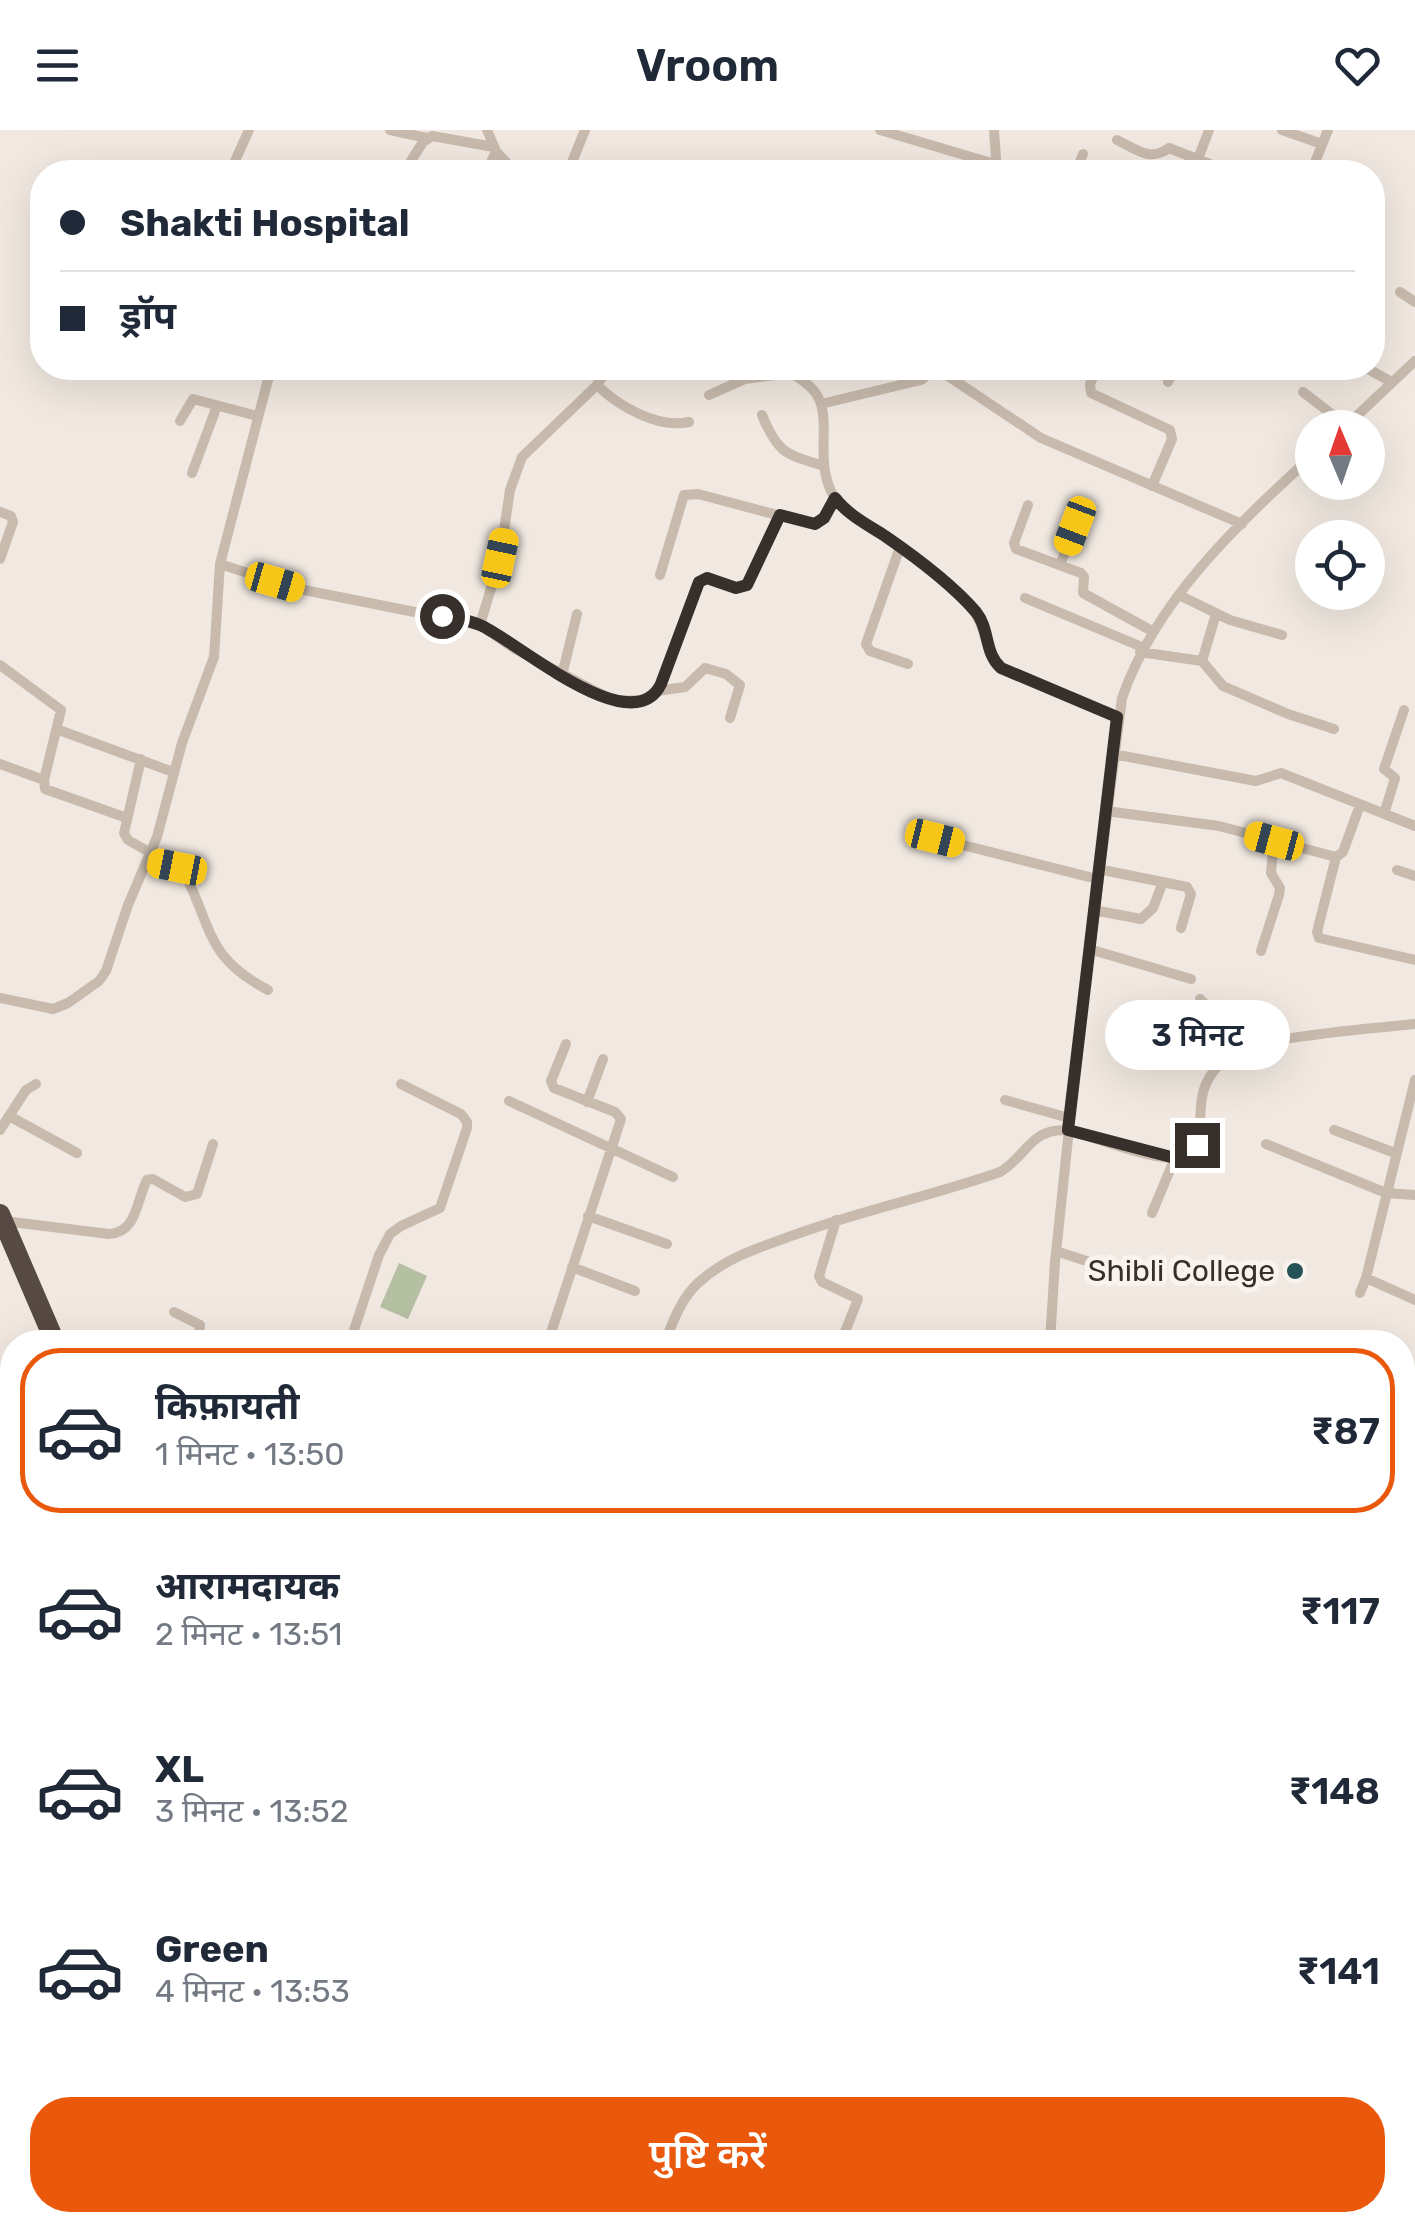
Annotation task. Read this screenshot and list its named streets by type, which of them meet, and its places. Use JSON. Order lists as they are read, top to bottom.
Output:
{
  "places": ["Shibli College"],
  "north": "top",
  "page": {
    "header": "Vroom",
    "banner": ["Shakti Hospital", "ड्रॉप"],
    "bubble": "3 मिनट",
    "list": [
      {
        "name": "किफ़ायती",
        "note": "1 मिनट · 13:50",
        "value": "₹87"
      },
      {
        "name": "आरामदायक",
        "note": "2 मिनट · 13:51",
        "value": "₹117"
      },
      {
        "name": "XL",
        "note": "3 मिनट · 13:52",
        "value": "₹148"
      },
      {
        "name": "Green",
        "note": "4 मिनट · 13:53",
        "value": "₹141"
      }
    ],
    "buttons": "पुष्टि करें"
  }
}
